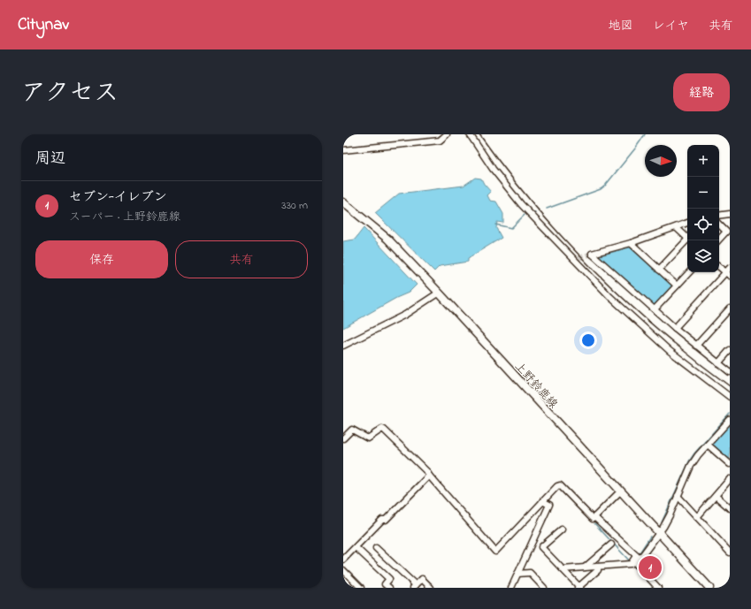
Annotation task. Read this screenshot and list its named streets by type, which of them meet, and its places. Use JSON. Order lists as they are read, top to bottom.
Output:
{
  "streets": {
    "main road": ["上野鈴鹿線"]
  },
  "north": "right",
  "page": {
    "header": "Citynav",
    "nav": ["地図", "レイヤ", "共有"],
    "title": "アクセス",
    "buttons": [
      "経路",
      ["保存", "共有"]
    ],
    "heading": "周辺",
    "map_buttons": ["+", "−"],
    "list": [
      {
        "mark": "1",
        "name": "セブン-イレブン",
        "note": "スーパー · 上野鈴鹿線",
        "value": "330 m"
      }
    ],
    "pins": "1"
  }
}
